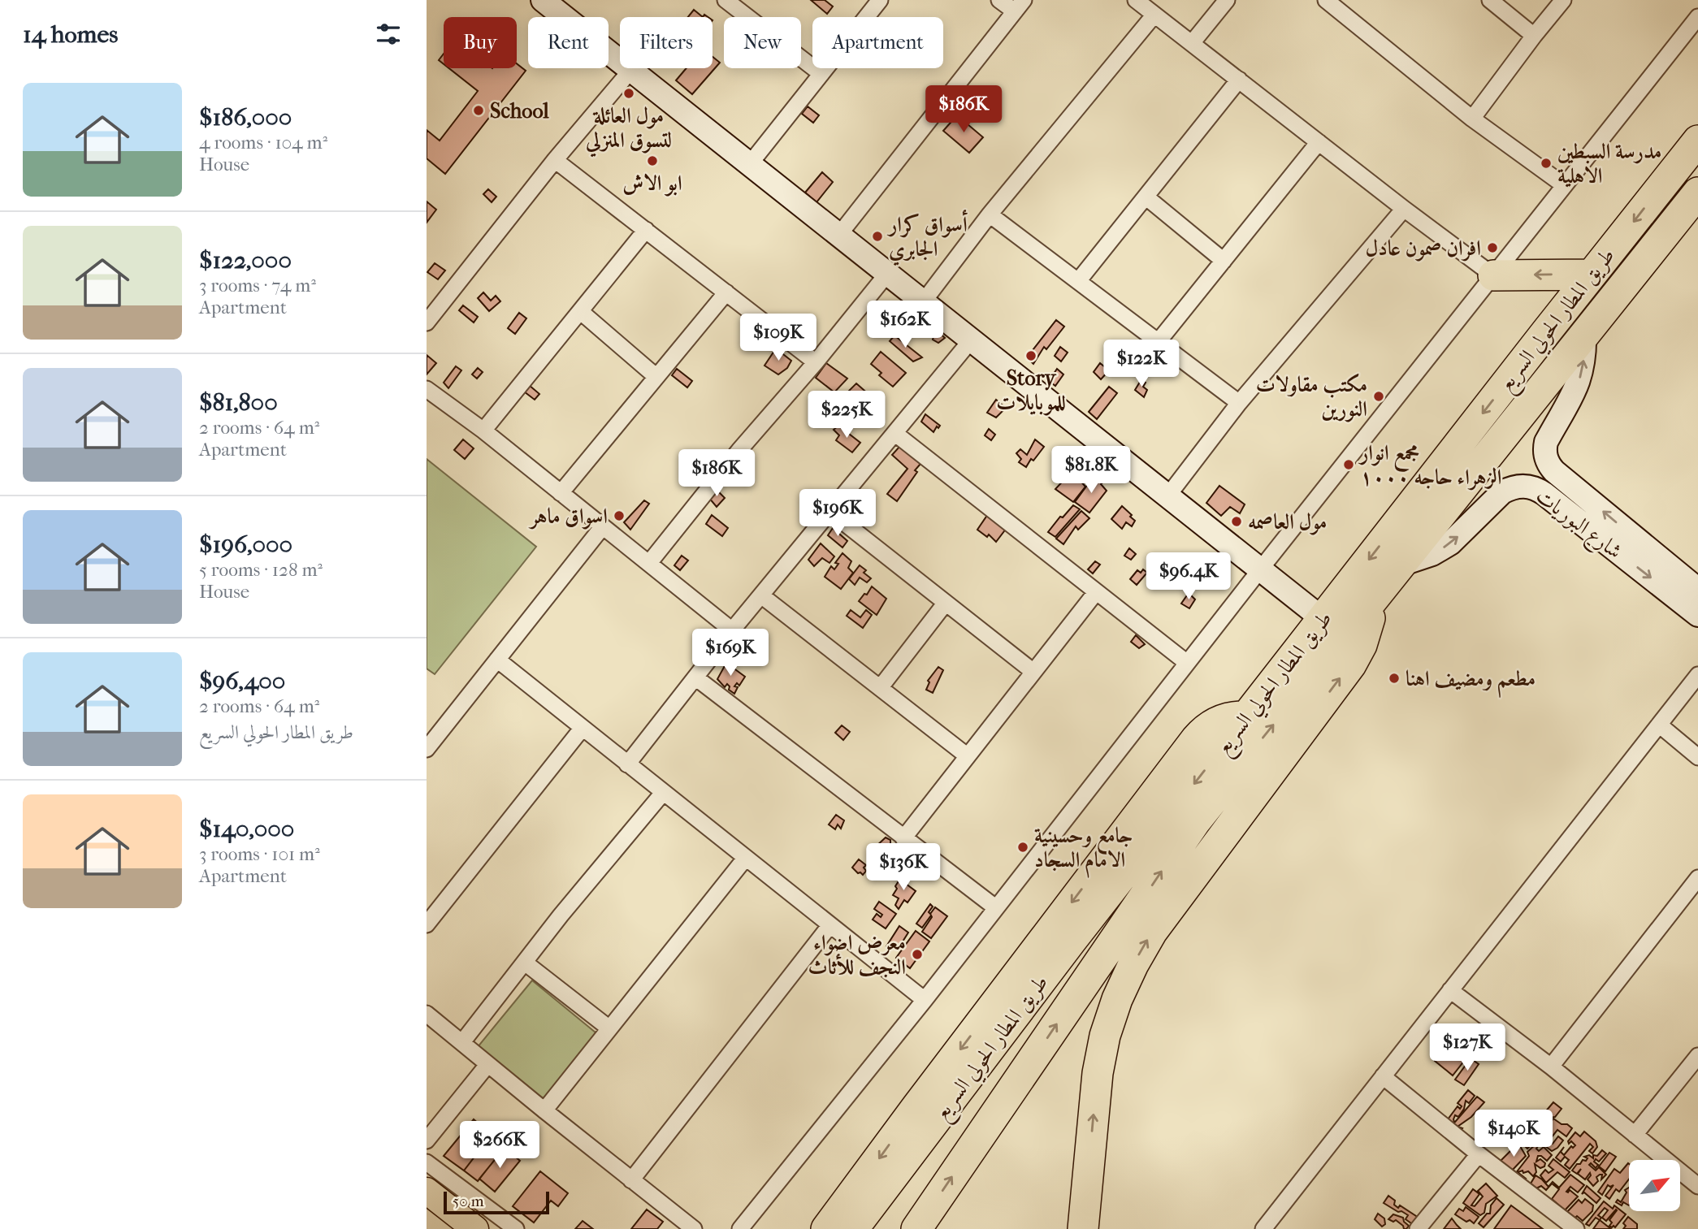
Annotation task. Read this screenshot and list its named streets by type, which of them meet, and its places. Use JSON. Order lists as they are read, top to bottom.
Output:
{
  "streets": {
    "highway": ["طريق المطار الحولي السريع"],
    "street": ["شارع البوريات"]
  },
  "crossings": [
    ["طريق المطار الحولي السريع", "شارع البوريات"]
  ],
  "places": [
    "مول العائلة لتسوق المنزلي",
    "School",
    "ابو الاش",
    "مدرسة السبطين الاهلية",
    "أسواق كرار الجابري",
    "افران صمون عادل",
    "Story للموبايلات",
    "مكتب مقاولات النورين",
    "مجمع انوار الزهراء حاجه ١٠٠٠",
    "اسواق ماهر",
    "مول العاصمه",
    "مطعم ومضيف اهنا",
    "جامع وحسينية الامام السجاد",
    "معرض اضواء النجف للأثاث"
  ],
  "scale_bar": "50 m",
  "north": "top right",
  "page": {
    "heading": "14 homes",
    "chip": [
      "Buy",
      "Rent",
      "Filters",
      "New",
      "Apartment"
    ],
    "list": [
      {
        "name": "$186,000",
        "note": "4 rooms · 104 m² · House"
      },
      {
        "name": "$122,000",
        "note": "3 rooms · 74 m² · Apartment"
      },
      {
        "name": "$81,800",
        "note": "2 rooms · 64 m² · Apartment"
      },
      {
        "name": "$196,000",
        "note": "5 rooms · 128 m² · House"
      },
      {
        "name": "$96,400",
        "note": "2 rooms · 64 m² · طريق المطار الحولي السريع"
      },
      {
        "name": "$140,000",
        "note": "3 rooms · 101 m² · Apartment"
      }
    ],
    "price": [
      "$186K",
      "$162K",
      "$109K",
      "$122K",
      "$225K",
      "$81.8K",
      "$186K",
      "$196K",
      "$96.4K",
      "$169K",
      "$136K",
      "$127K",
      "$140K",
      "$266K"
    ],
    "scale": "50 m"
  }
}
